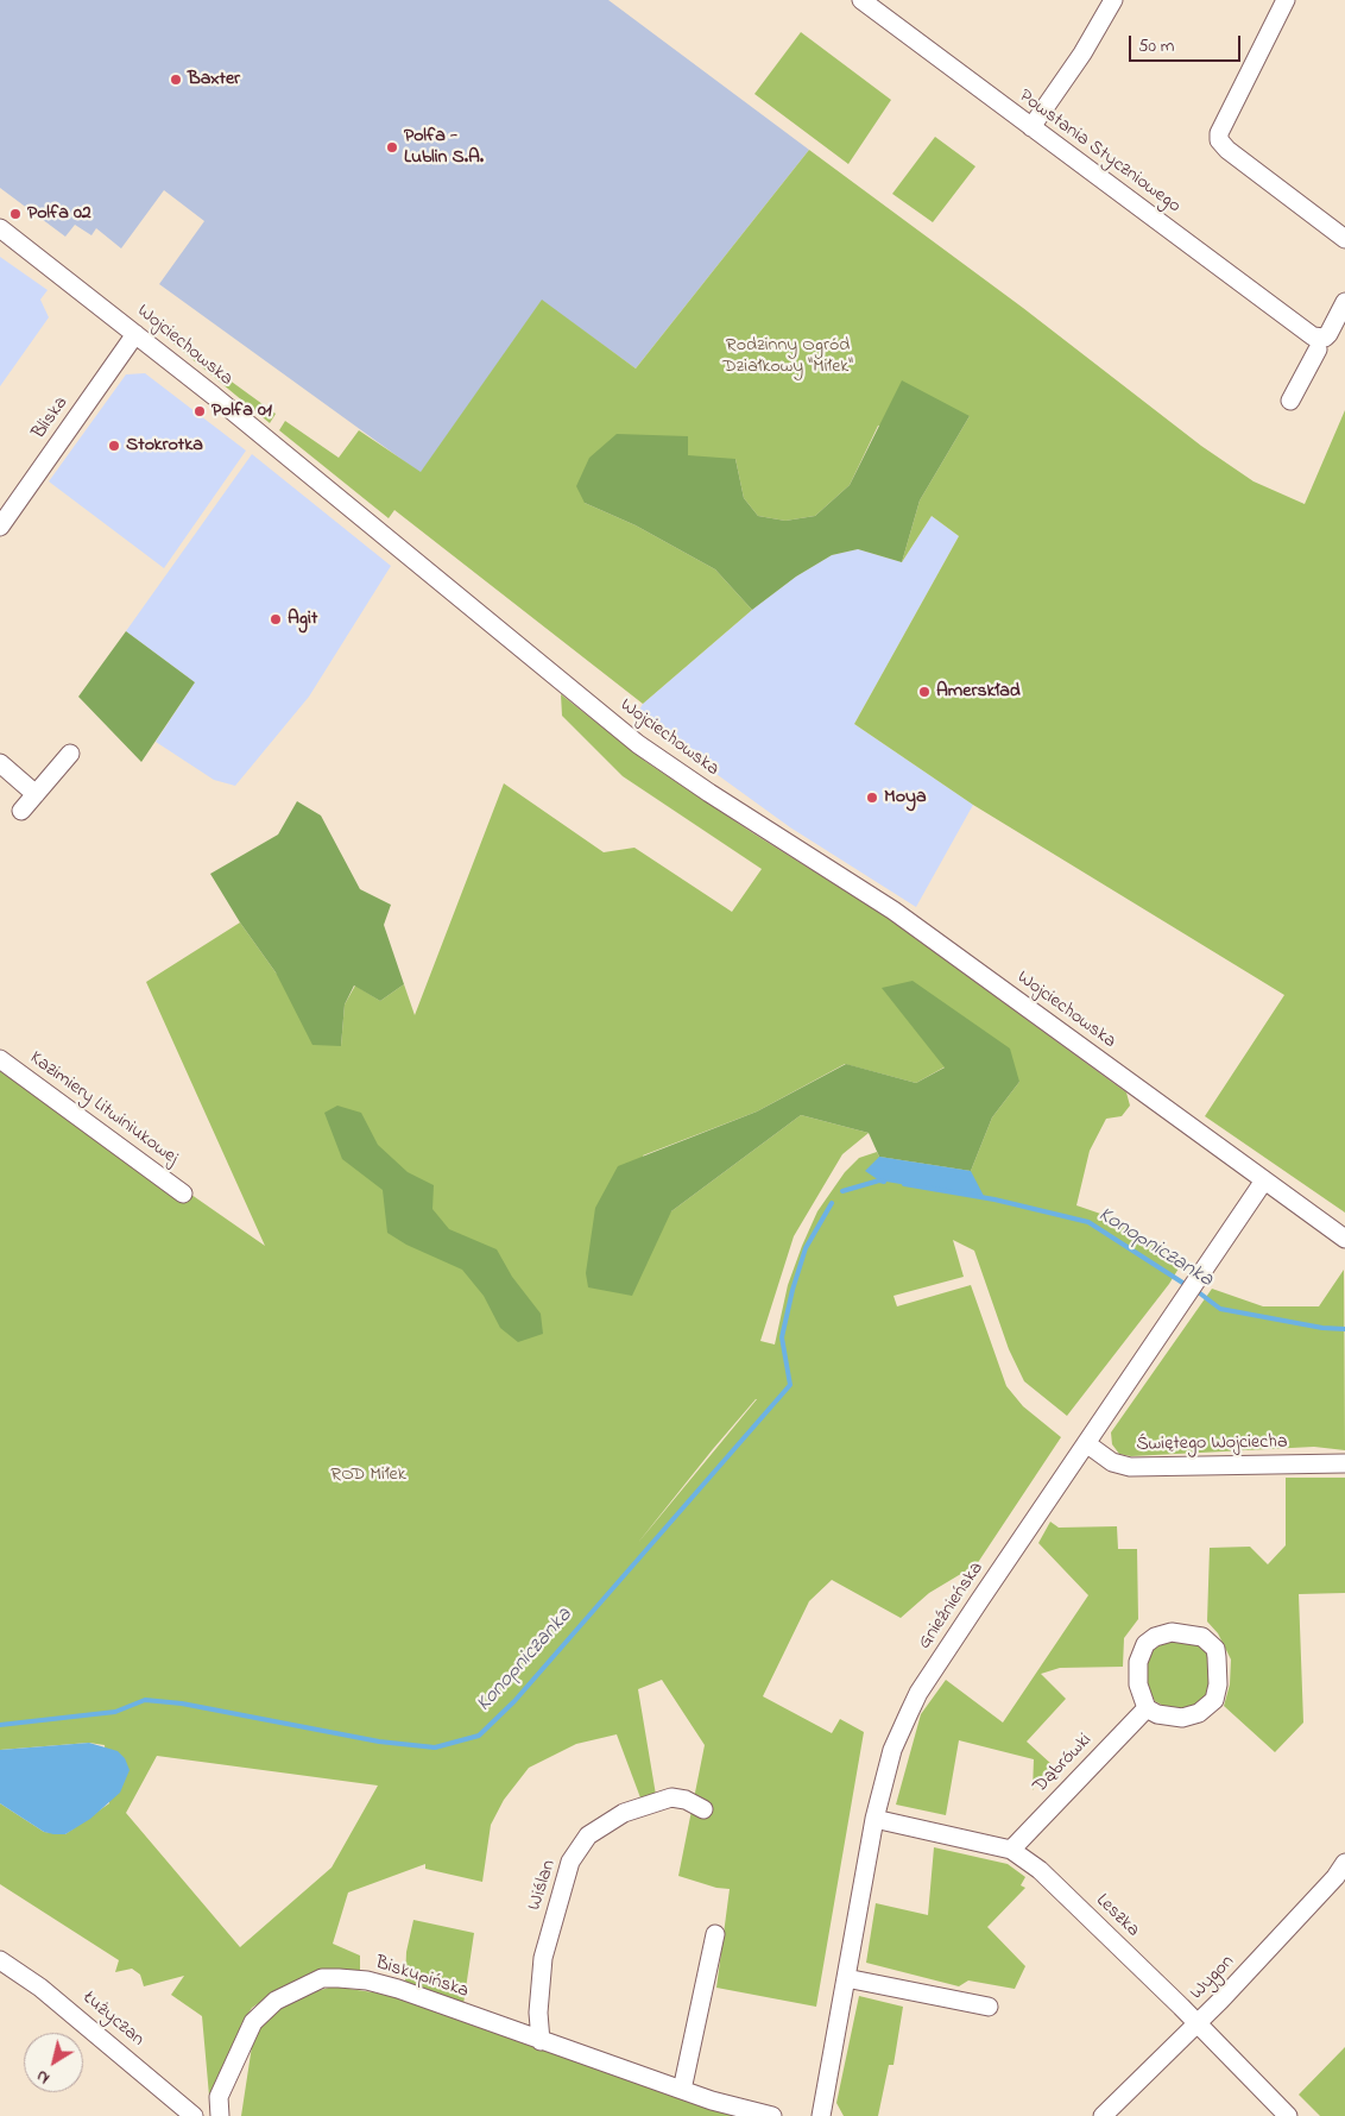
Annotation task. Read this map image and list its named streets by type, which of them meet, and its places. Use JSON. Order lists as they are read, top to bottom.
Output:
{
  "streets": {
    "street": [
      "Powstania Styczniowego",
      "Wojciechowska",
      "Bliska",
      "Kazimiery Litwiniukowej",
      "Świętego Wojciecha",
      "Gnieźnieńska",
      "Dąbrówki",
      "Wiślan",
      "Leszka",
      "Biskupińska",
      "Wygon",
      "Łużyczan"
    ]
  },
  "crossings": [
    ["Wojciechowska", "Bliska"],
    ["Wojciechowska", "Gnieźnieńska"],
    ["Świętego Wojciecha", "Gnieźnieńska"],
    ["Gnieźnieńska", "Leszka"],
    ["Dąbrówki", "Leszka"],
    ["Wiślan", "Biskupińska"],
    ["Leszka", "Wygon"]
  ],
  "water": ["Konopniczanka"],
  "parks": ["Rodzinny Ogród Działkowy \"Miłek\"", "ROD Miłek"],
  "places": [
    "Baxter",
    "Polfa - Lublin S.A.",
    "Polfa 02",
    "Polfa 01",
    "Stokrotka",
    "Agit",
    "Amerskład",
    "Moya"
  ],
  "scale_bar": "50 m",
  "north": "bottom left"
}
